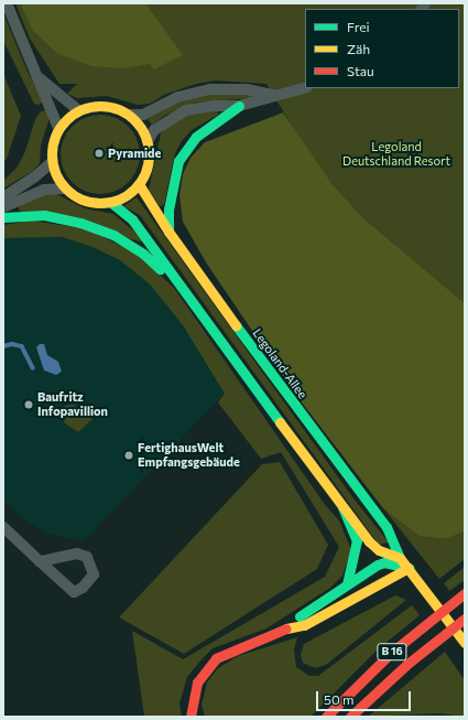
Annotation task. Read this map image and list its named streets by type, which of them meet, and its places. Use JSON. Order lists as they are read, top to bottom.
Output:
{
  "streets": {
    "street": ["Legoland-Allee", "B 16"]
  },
  "parks": ["Legoland Deutschland Resort"],
  "places": ["Pyramide", "Baufritz Infopavillion", "FertighausWelt Empfangsgebäude"],
  "legend": ["Frei", "Zäh", "Stau"],
  "scale_bar": "50 m"
}
